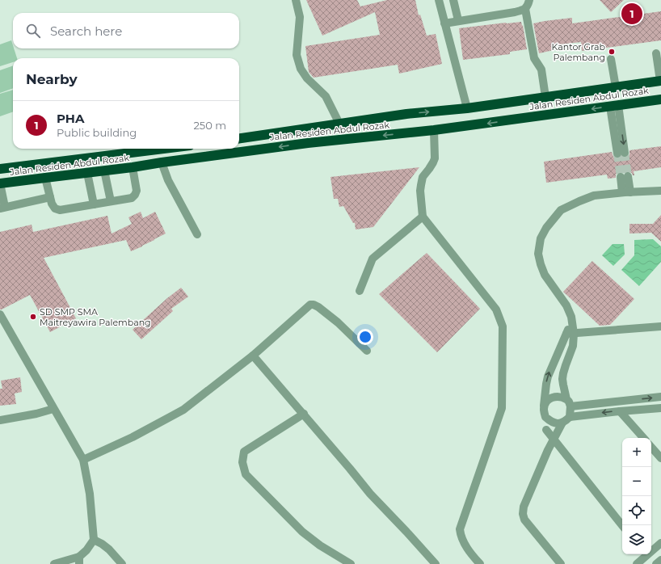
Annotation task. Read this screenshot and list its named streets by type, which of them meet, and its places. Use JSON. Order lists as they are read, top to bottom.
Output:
{
  "streets": {
    "highway": ["Jalan Residen Abdul Rozak"]
  },
  "places": ["Kantor Grab Palembang", "SD SMP SMA Maitreyawira Palembang"],
  "page": {
    "pins": "1",
    "search": "Search here",
    "heading": "Nearby",
    "list": [
      {
        "mark": "1",
        "name": "PHA",
        "note": "Public building",
        "value": "250 m"
      }
    ],
    "map_buttons": ["+", "−"]
  }
}
